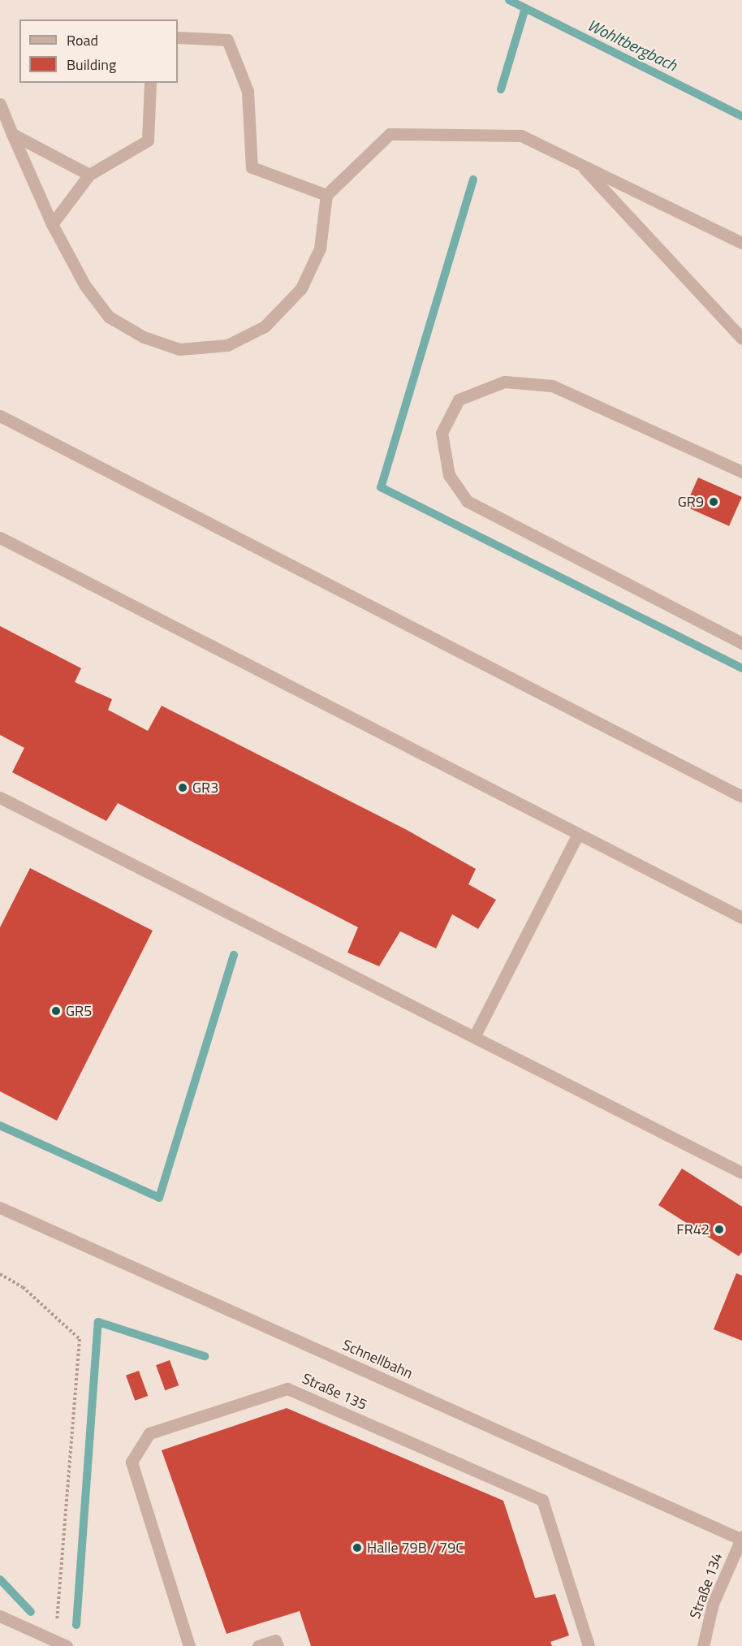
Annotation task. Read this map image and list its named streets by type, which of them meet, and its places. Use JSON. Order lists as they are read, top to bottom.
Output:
{
  "streets": {
    "street": ["Schnellbahn", "Straße 135", "Straße 134"]
  },
  "crossings": [
    ["Schnellbahn", "Straße 134"]
  ],
  "water": ["Wohltbergbach"],
  "places": [
    "GR9",
    "GR3",
    "GR5",
    "FR42",
    "Halle 79B / 79C"
  ],
  "legend": ["Road", "Building"]
}
